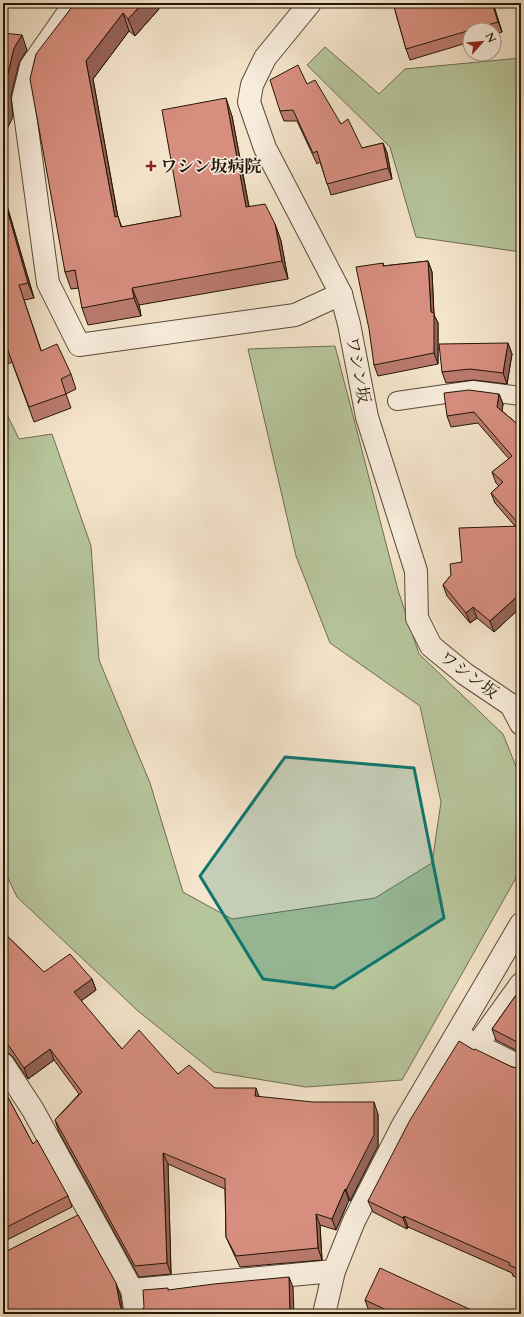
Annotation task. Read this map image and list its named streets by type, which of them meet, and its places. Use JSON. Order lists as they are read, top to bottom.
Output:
{
  "streets": {
    "street": ["ワシン坂"]
  },
  "places": {
    "health": ["ワシン坂病院"]
  },
  "north": "top right"
}
